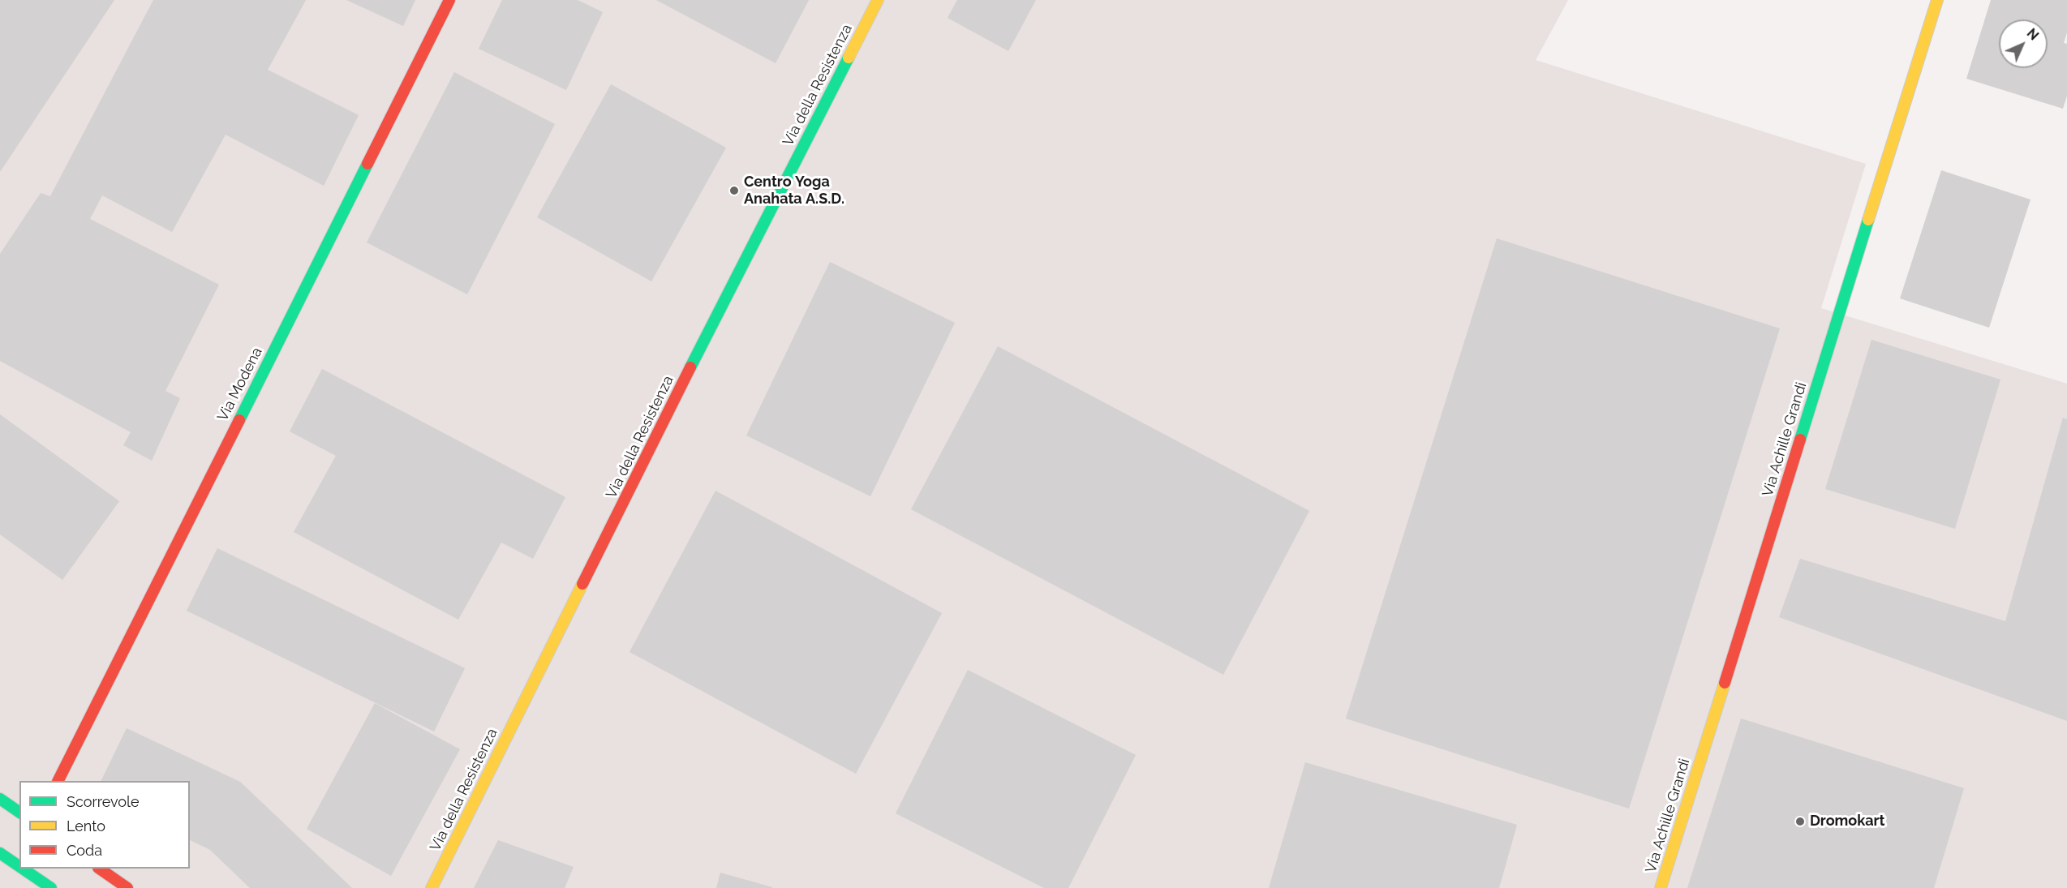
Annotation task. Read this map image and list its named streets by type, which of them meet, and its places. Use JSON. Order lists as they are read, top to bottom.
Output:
{
  "streets": {
    "street": ["Via della Resistenza", "Via Modena", "Via Achille Grandi"]
  },
  "places": ["Centro Yoga Anahata A.S.D.", "Dromokart"],
  "legend": ["Scorrevole", "Lento", "Coda"],
  "north": "top right"
}
